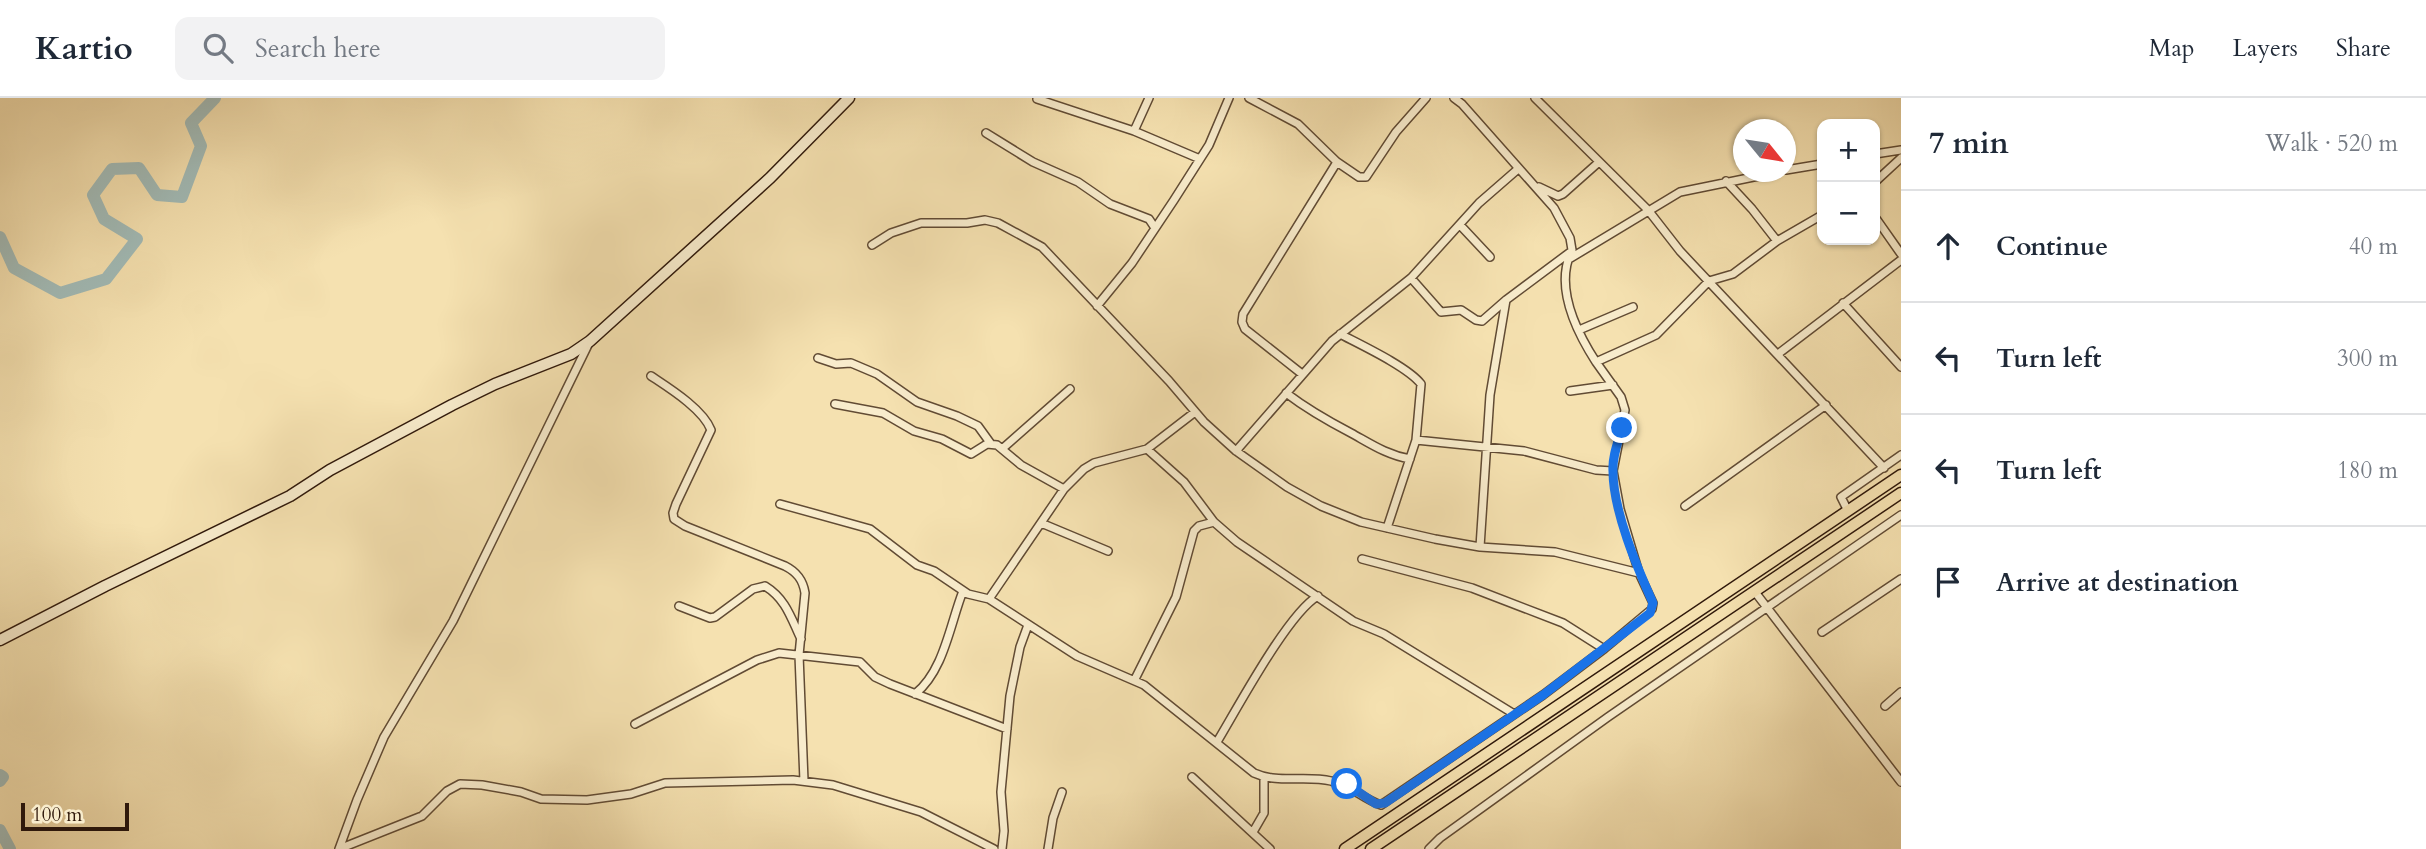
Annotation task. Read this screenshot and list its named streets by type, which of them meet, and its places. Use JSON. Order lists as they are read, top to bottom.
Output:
{
  "scale_bar": "100 m",
  "north": "bottom right",
  "page": {
    "header": "Kartio",
    "search": "Search here",
    "nav": ["Map", "Layers", "Share"],
    "heading": ["7 min", "Walk · 520 m"],
    "map_buttons": ["+", "−"],
    "list": [
      ["Continue", "40 m"],
      ["Turn left", "300 m"],
      ["Turn left", "180 m"],
      "Arrive at destination"
    ],
    "scale": "100 m"
  }
}
